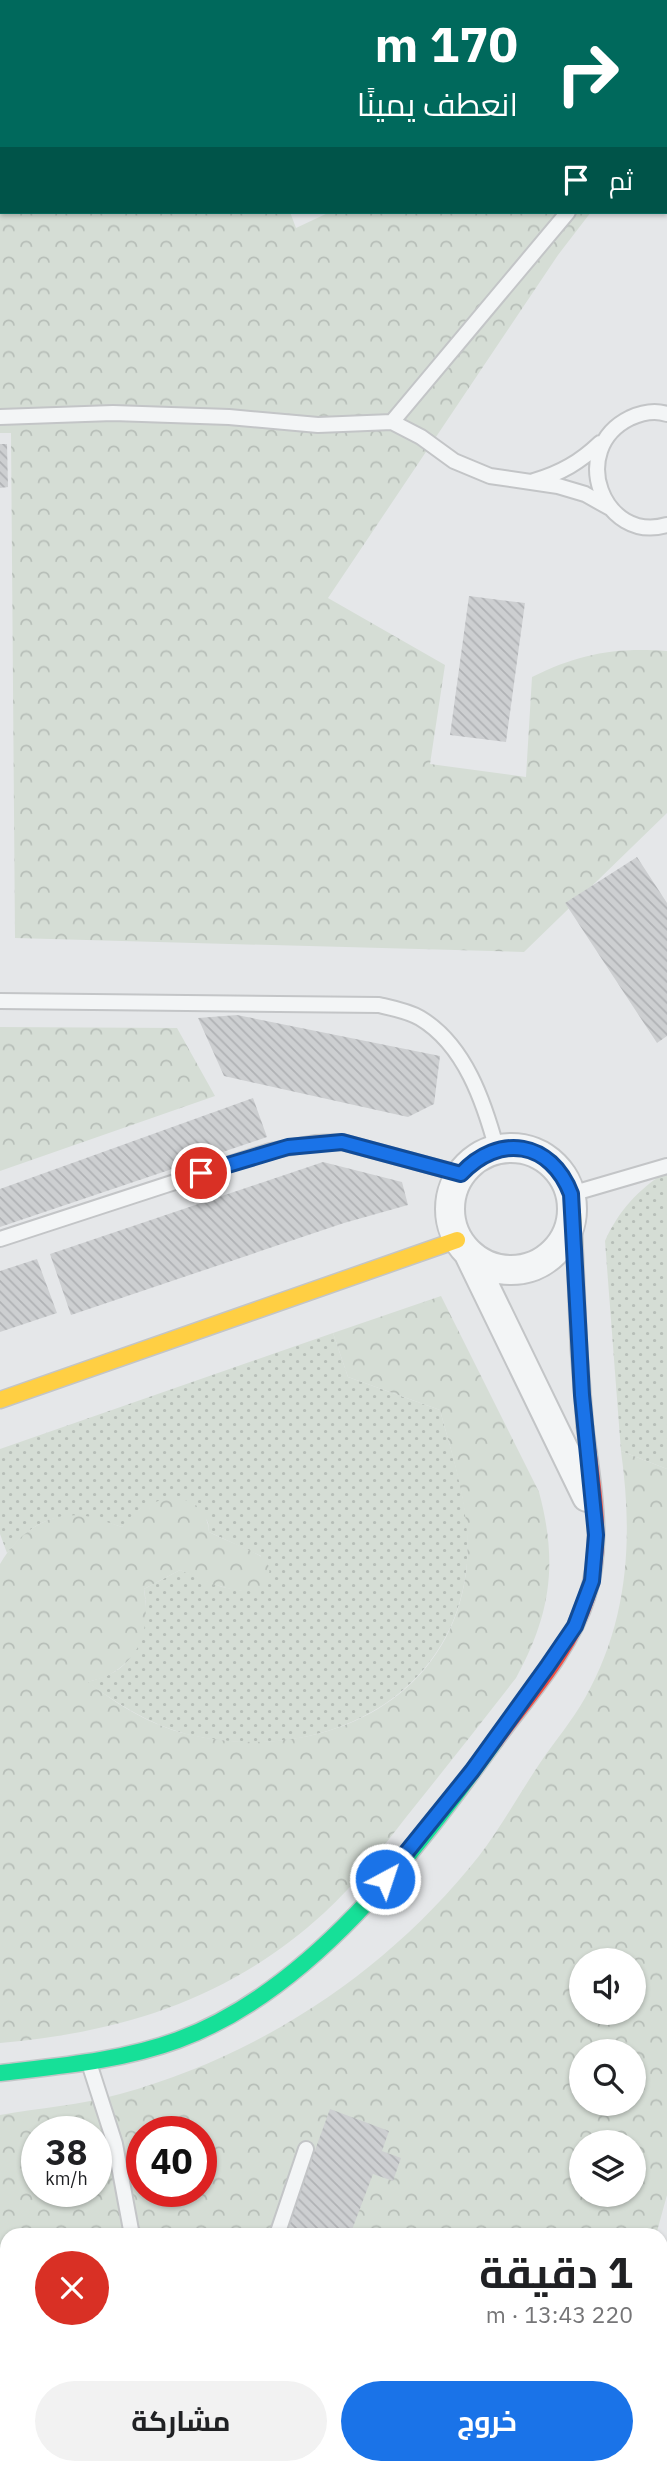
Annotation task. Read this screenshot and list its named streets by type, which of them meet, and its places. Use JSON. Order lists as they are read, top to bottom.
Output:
{
  "page": {
    "turn": ["170 m", "انعطف يمينًا"],
    "then": "ثم",
    "speed": "38 km/h",
    "limit": "40",
    "heading": ["1 دقيقة", "220 m · 13:43"],
    "buttons": ["خروج", "مشاركة"]
  }
}
